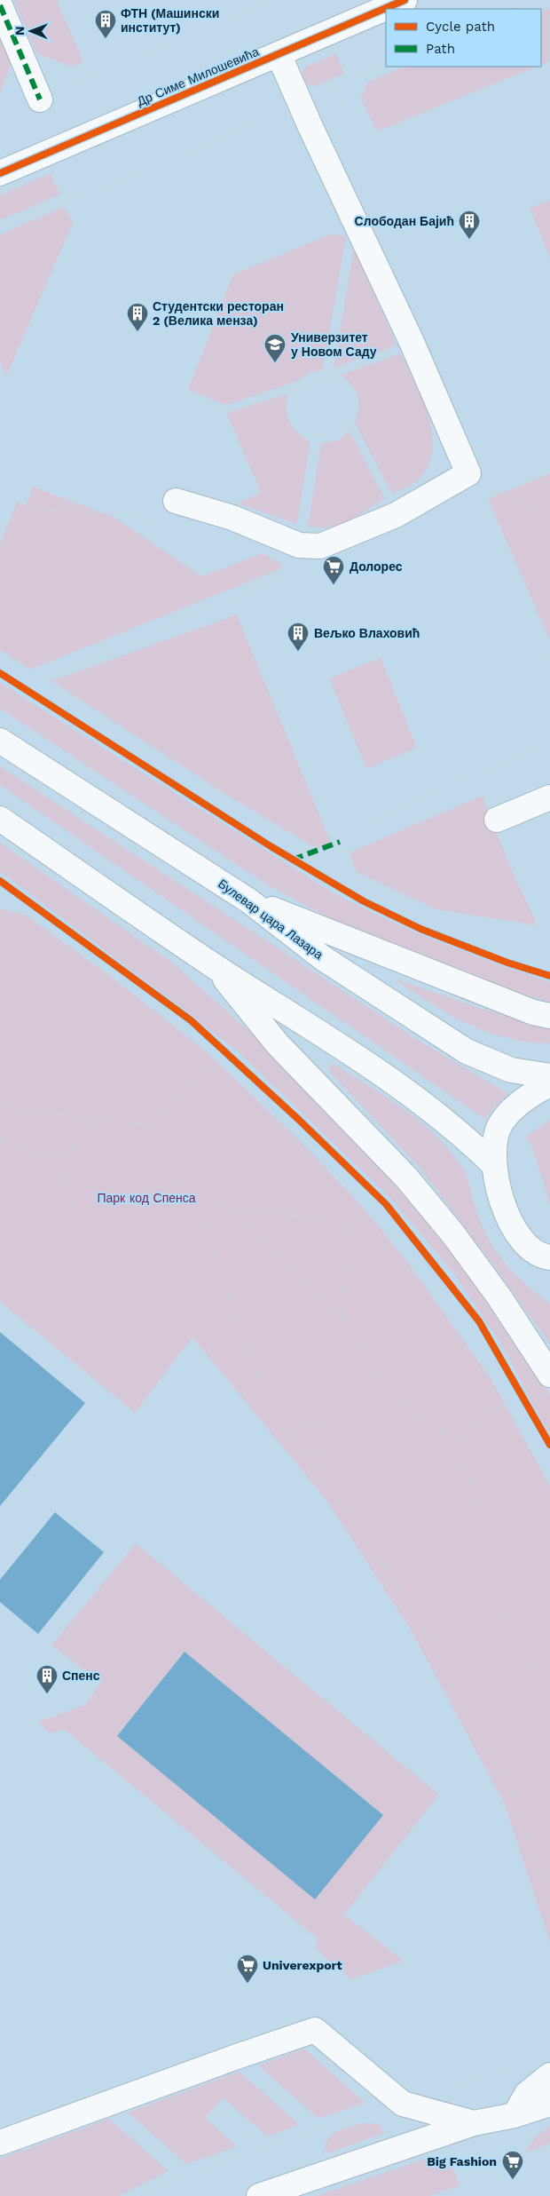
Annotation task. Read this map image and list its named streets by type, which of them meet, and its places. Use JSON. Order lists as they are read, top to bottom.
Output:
{
  "streets": {
    "main road": ["Др Симе Милошевића", "Булевар цара Лазара"]
  },
  "parks": ["Парк код Спенса"],
  "places": {
    "building": [
      "ФТН (Машински институт)",
      "Слободан Бајић",
      "Студентски ресторан 2 (Велика менза)",
      "Вељко Влаховић",
      "Спенс"
    ],
    "school or university": ["Универзитет у Новом Саду"],
    "supermarket": ["Долорес", "Univerexport", "Big Fashion"]
  },
  "legend": ["Cycle path", "Path"],
  "north": "left"
}
